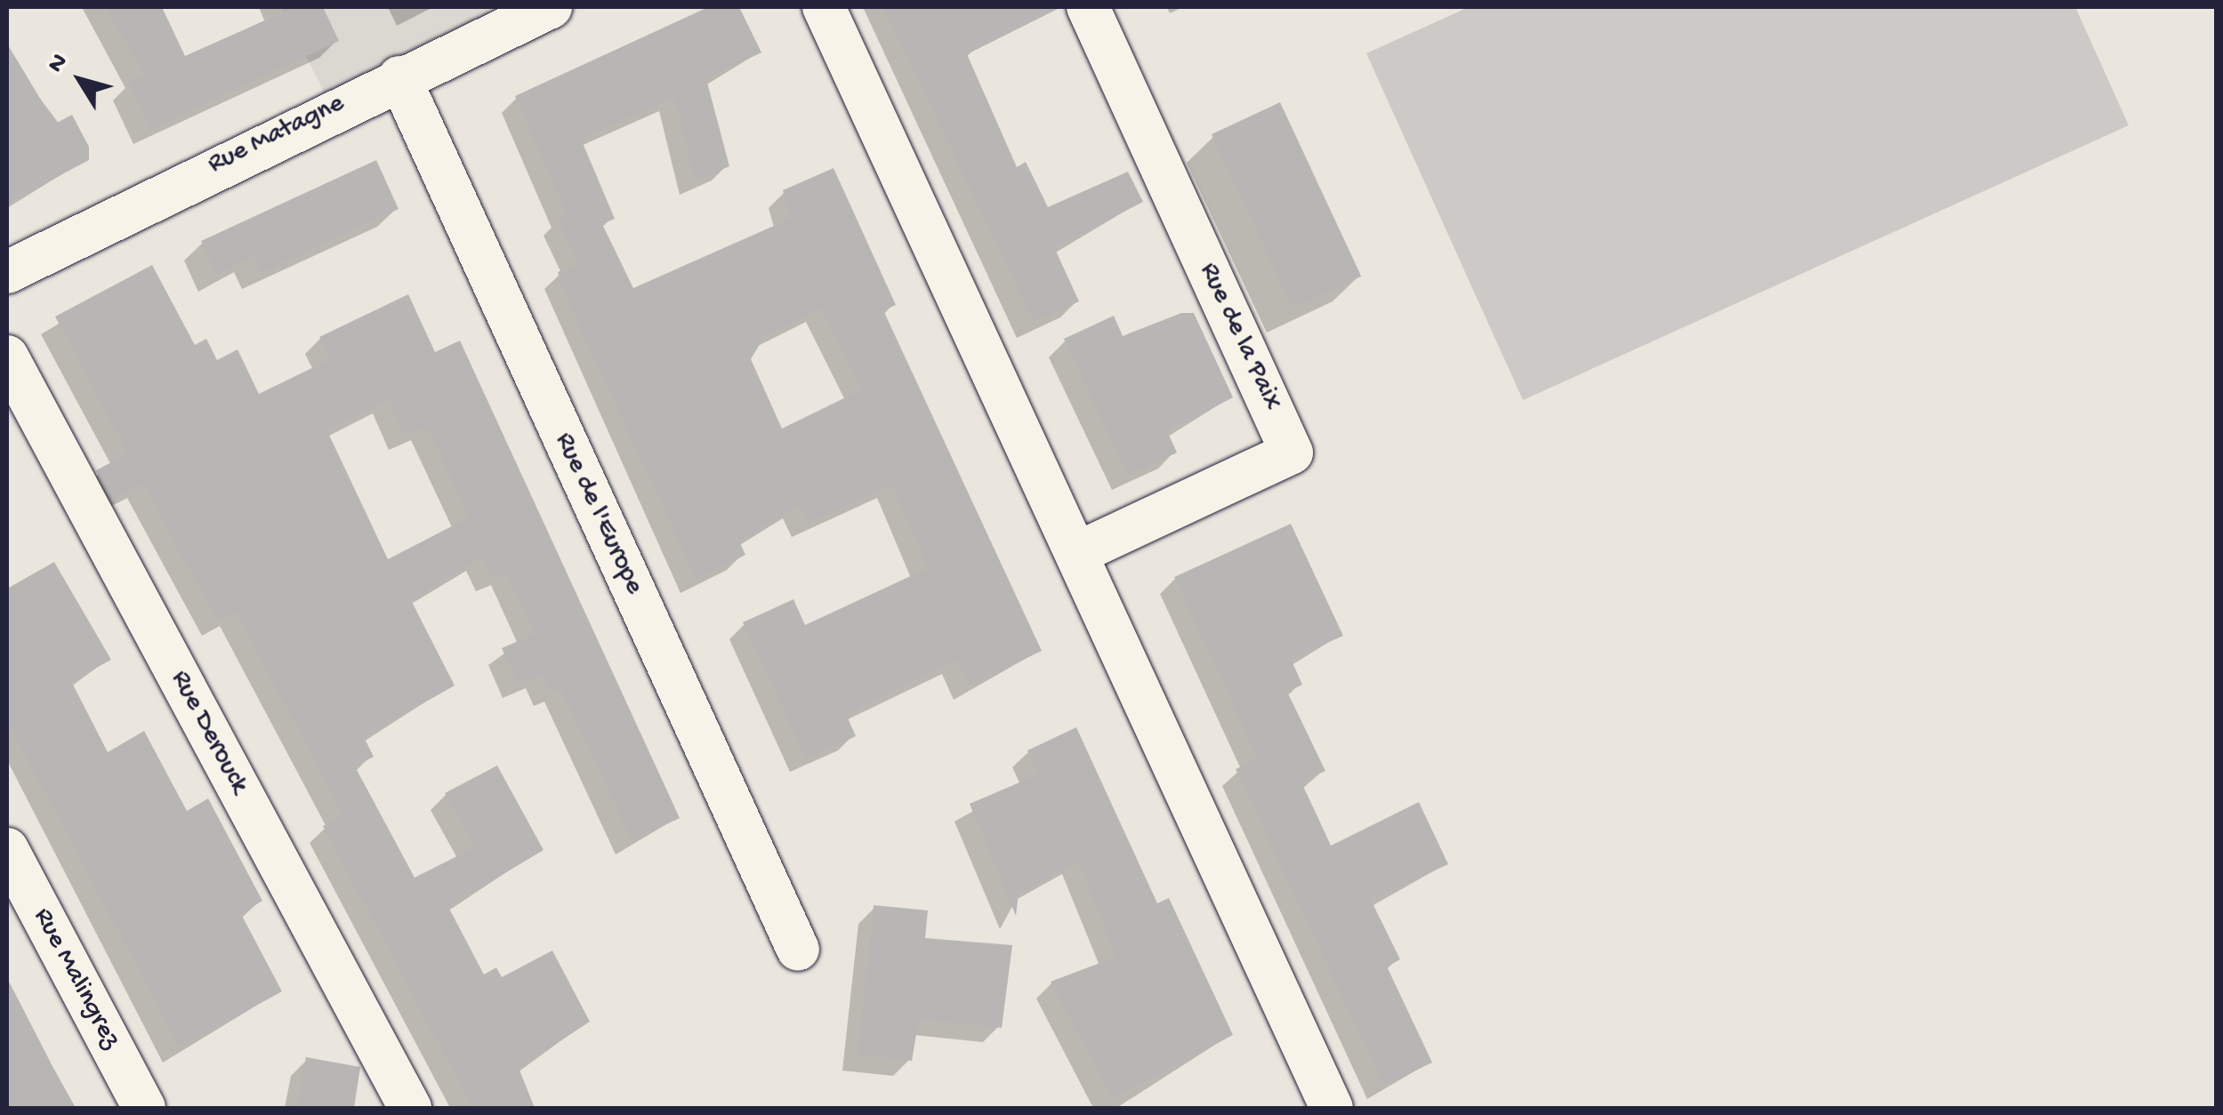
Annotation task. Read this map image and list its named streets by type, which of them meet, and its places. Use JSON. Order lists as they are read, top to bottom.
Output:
{
  "streets": {
    "street": [
      "Rue Matagne",
      "Rue de la Paix",
      "Rue de l'Europe",
      "Rue Derouck",
      "Rue Malingrez"
    ]
  },
  "crossings": [
    ["Rue Matagne", "Rue de l'Europe"]
  ],
  "north": "top left"
}
